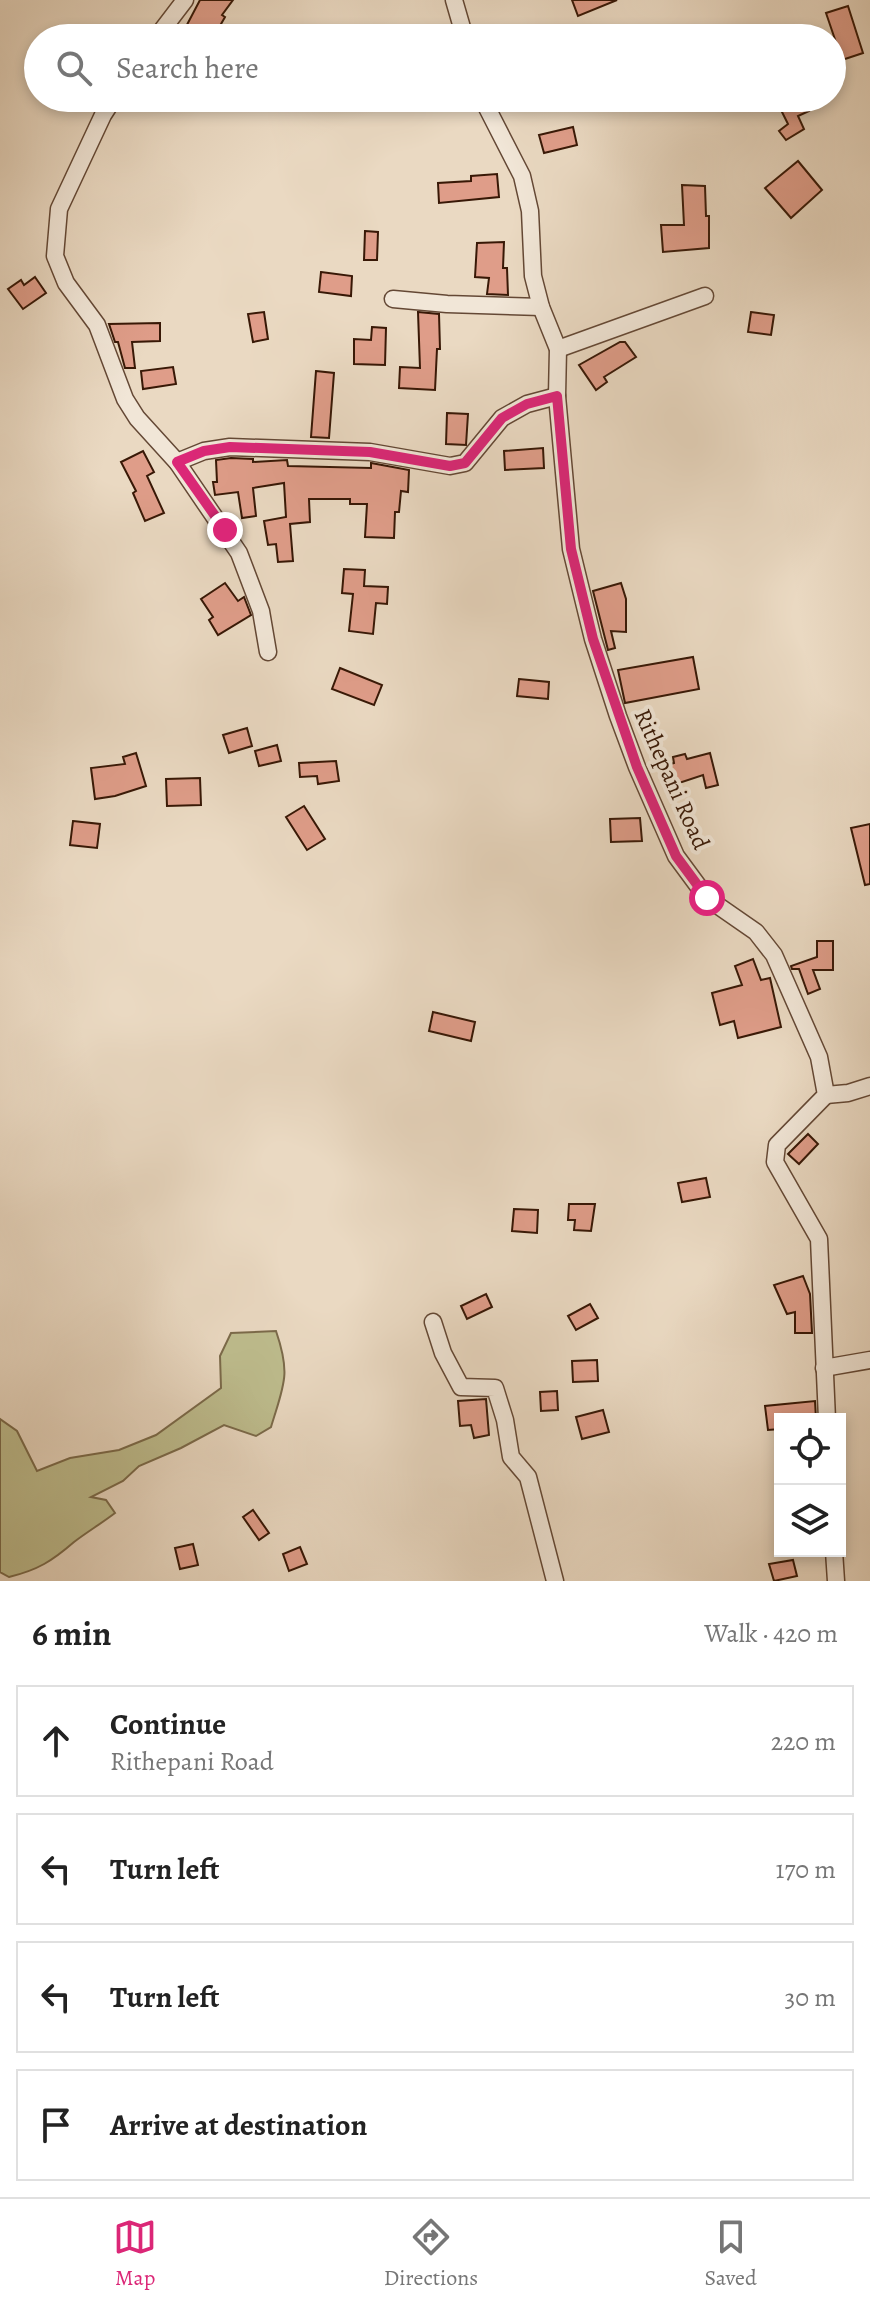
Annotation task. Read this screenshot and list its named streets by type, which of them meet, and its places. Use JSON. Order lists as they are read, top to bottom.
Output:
{
  "streets": {
    "street": ["Rithepani Road"]
  },
  "page": {
    "search": "Search here",
    "heading": ["6 min", "Walk · 420 m"],
    "list": [
      ["Continue", "Rithepani Road", "220 m"],
      ["Turn left", "170 m"],
      ["Turn left", "30 m"],
      "Arrive at destination"
    ],
    "nav": ["Map", "Directions", "Saved"]
  }
}
